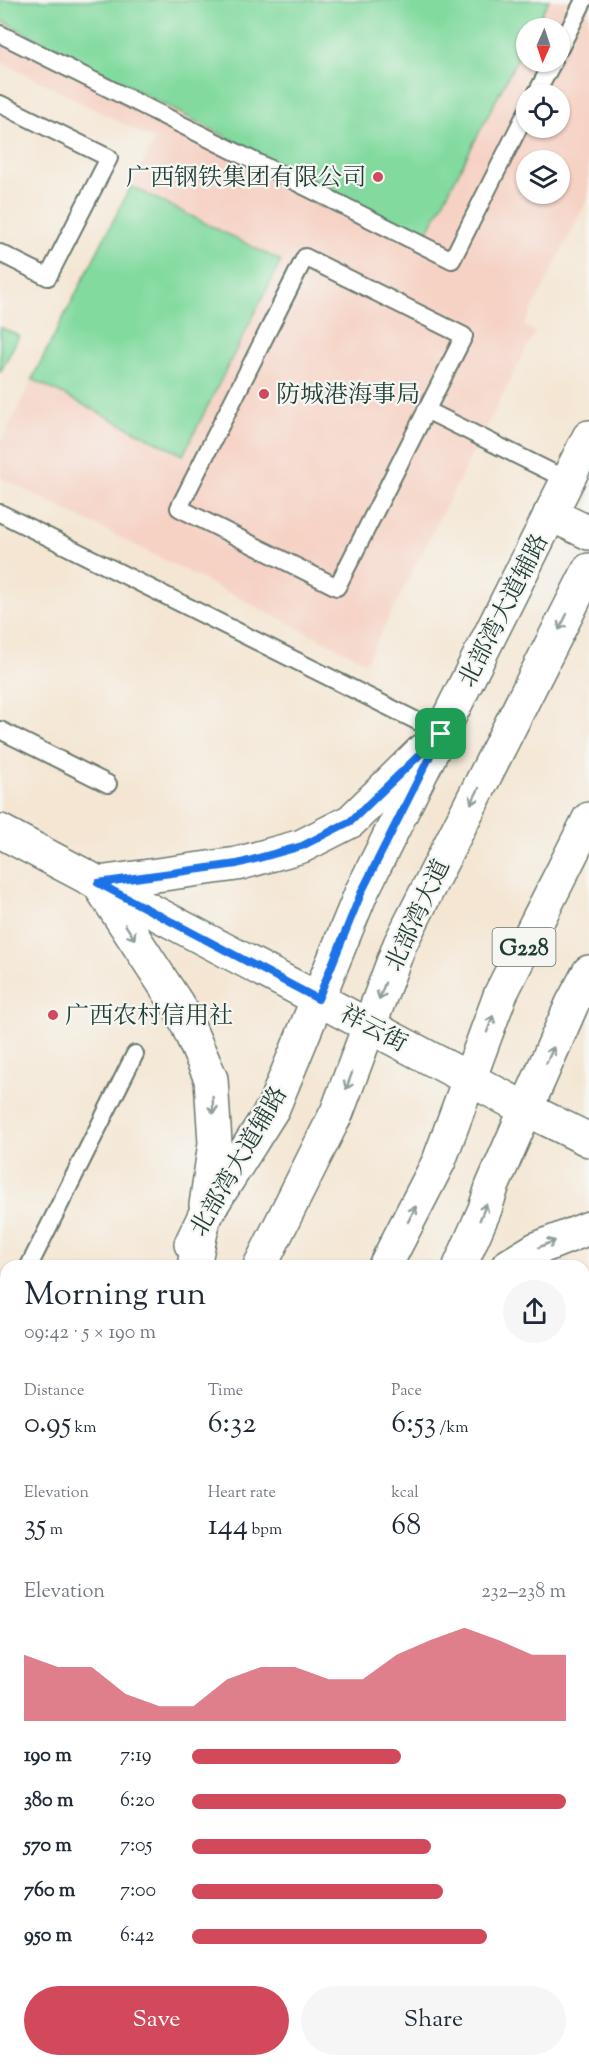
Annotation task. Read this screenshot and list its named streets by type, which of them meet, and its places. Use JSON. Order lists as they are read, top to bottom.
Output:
{
  "streets": {
    "main road": [
      "北部湾大道辅路",
      "北部湾大道",
      "G228",
      "祥云街"
    ]
  },
  "crossings": [
    ["北部湾大道辅路", "祥云街"],
    ["北部湾大道", "祥云街"],
    ["G228", "祥云街"]
  ],
  "places": ["广西钢铁集团有限公司", "防城港海事局", "广西农村信用社"],
  "north": "bottom",
  "page": {
    "heading": ["Morning run", "09:42 · 5 × 190 m"],
    "stats": [
      ["Distance", "0.95 km"],
      ["Time", "6:32"],
      ["Pace", "6:53 /km"],
      ["Elevation", "35 m"],
      ["Heart rate", "144 bpm"],
      ["kcal", "68"]
    ],
    "chart": ["Elevation", "232–238 m"],
    "list": [
      {
        "name": "190 m",
        "note": "7:19"
      },
      {
        "name": "380 m",
        "note": "6:20"
      },
      {
        "name": "570 m",
        "note": "7:05"
      },
      {
        "name": "760 m",
        "note": "7:00"
      },
      {
        "name": "950 m",
        "note": "6:42"
      }
    ],
    "buttons": ["Save", "Share"]
  }
}
